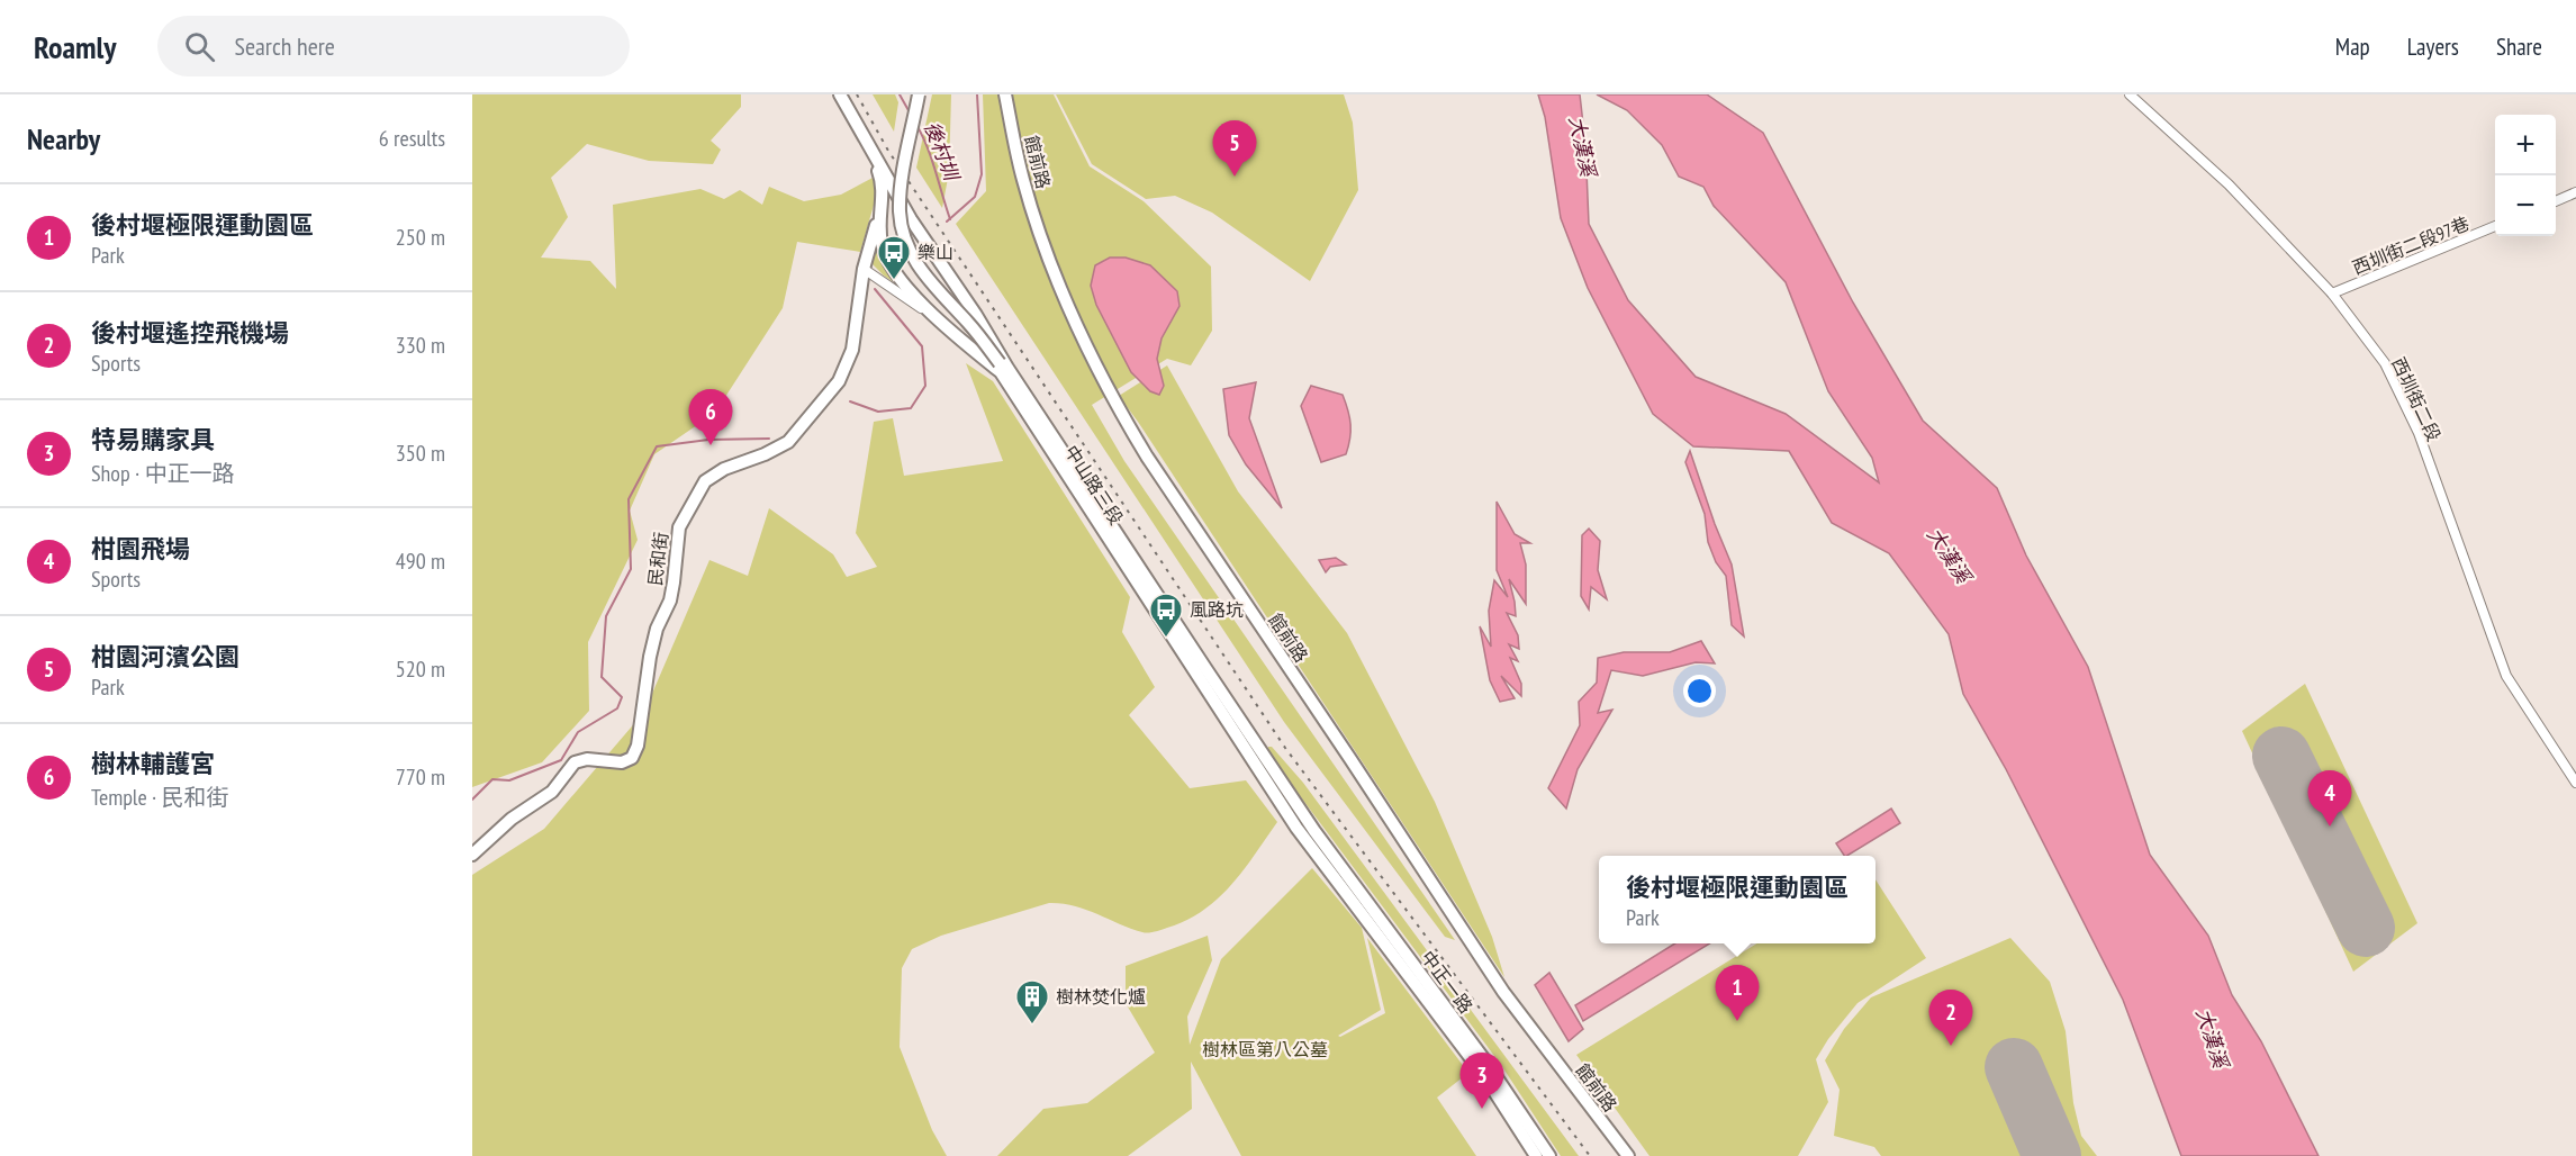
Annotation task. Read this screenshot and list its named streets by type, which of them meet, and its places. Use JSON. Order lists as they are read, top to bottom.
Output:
{
  "streets": {
    "main road": [
      "館前路",
      "中山路三段",
      "民和街",
      "中正一路"
    ],
    "street": ["西圳街二段97巷", "西圳街二段"]
  },
  "crossings": [
    ["西圳街二段97巷", "西圳街二段"],
    ["中山路三段", "民和街"],
    ["中山路三段", "中正一路"]
  ],
  "water": ["大漢溪", "後村圳"],
  "parks": ["樹林區第八公墓"],
  "places": {
    "bus stop": ["樂山", "風路坑"],
    "building": ["樹林焚化爐"]
  },
  "page": {
    "header": "Roamly",
    "search": "Search here",
    "nav": ["Map", "Layers", "Share"],
    "heading": ["Nearby", "6 results"],
    "map_buttons": ["+", "−"],
    "pins": [
      "5",
      "6",
      "4",
      "1",
      "2",
      "3"
    ],
    "list": [
      {
        "mark": "1",
        "name": "後村堰極限運動園區",
        "note": "Park",
        "value": "250 m"
      },
      {
        "mark": "2",
        "name": "後村堰遙控飛機場",
        "note": "Sports",
        "value": "330 m"
      },
      {
        "mark": "3",
        "name": "特易購家具",
        "note": "Shop · 中正一路",
        "value": "350 m"
      },
      {
        "mark": "4",
        "name": "柑園飛場",
        "note": "Sports",
        "value": "490 m"
      },
      {
        "mark": "5",
        "name": "柑園河濱公園",
        "note": "Park",
        "value": "520 m"
      },
      {
        "mark": "6",
        "name": "樹林輔護宮",
        "note": "Temple · 民和街",
        "value": "770 m"
      }
    ],
    "popup": ["後村堰極限運動園區", "Park"]
  }
}
